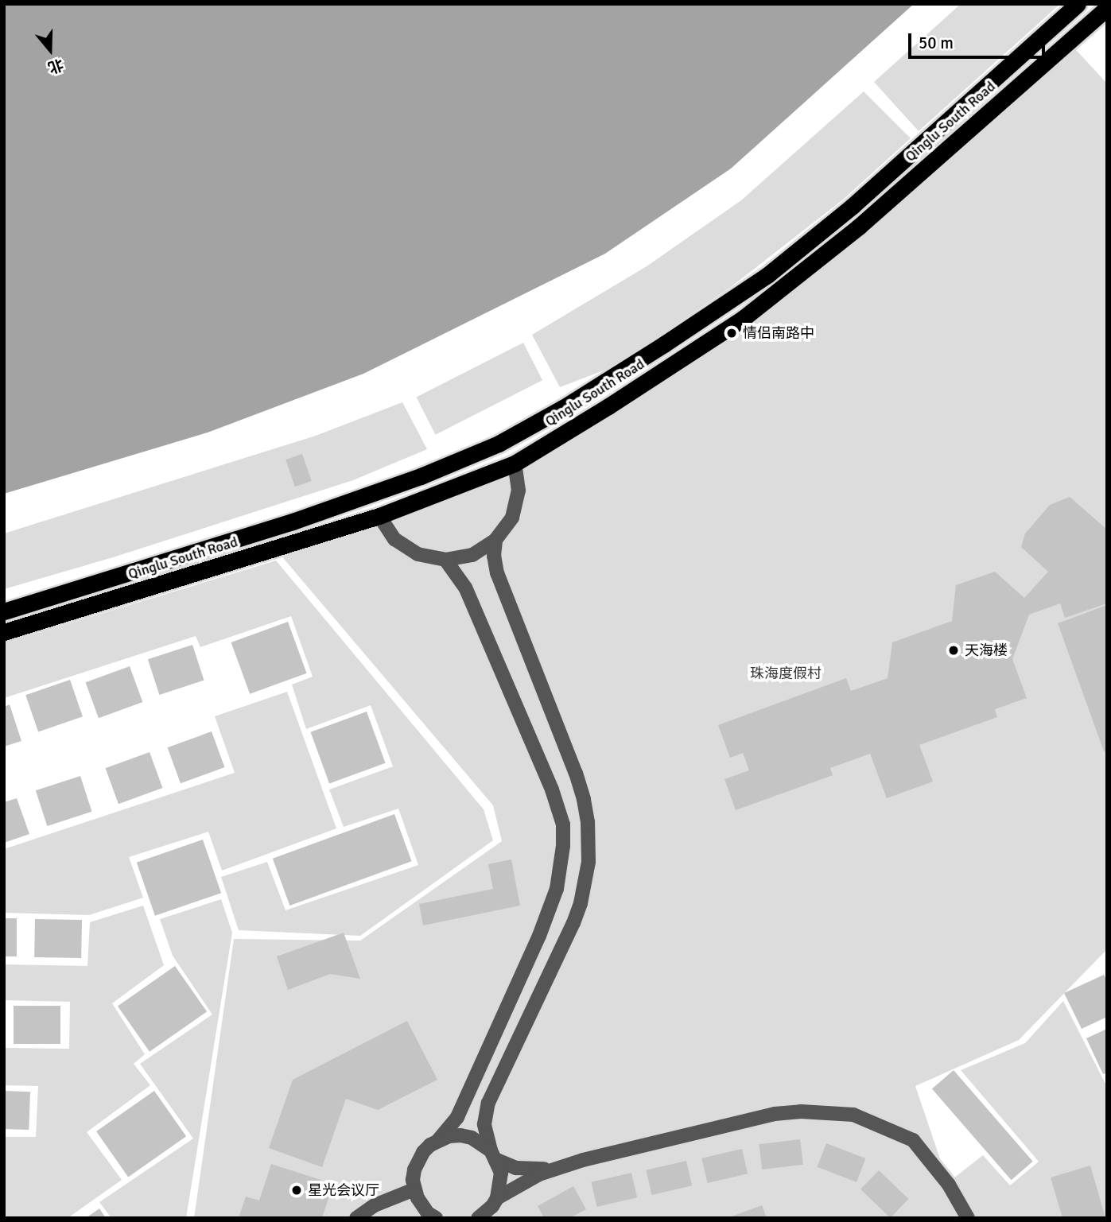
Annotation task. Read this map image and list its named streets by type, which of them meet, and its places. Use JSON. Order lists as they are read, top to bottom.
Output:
{
  "streets": {
    "highway": ["Qinglu South Road"]
  },
  "parks": ["珠海度假村"],
  "places": ["情侣南路中", "天海楼", "星光会议厅"],
  "scale_bar": "50 m",
  "north": "bottom"
}
